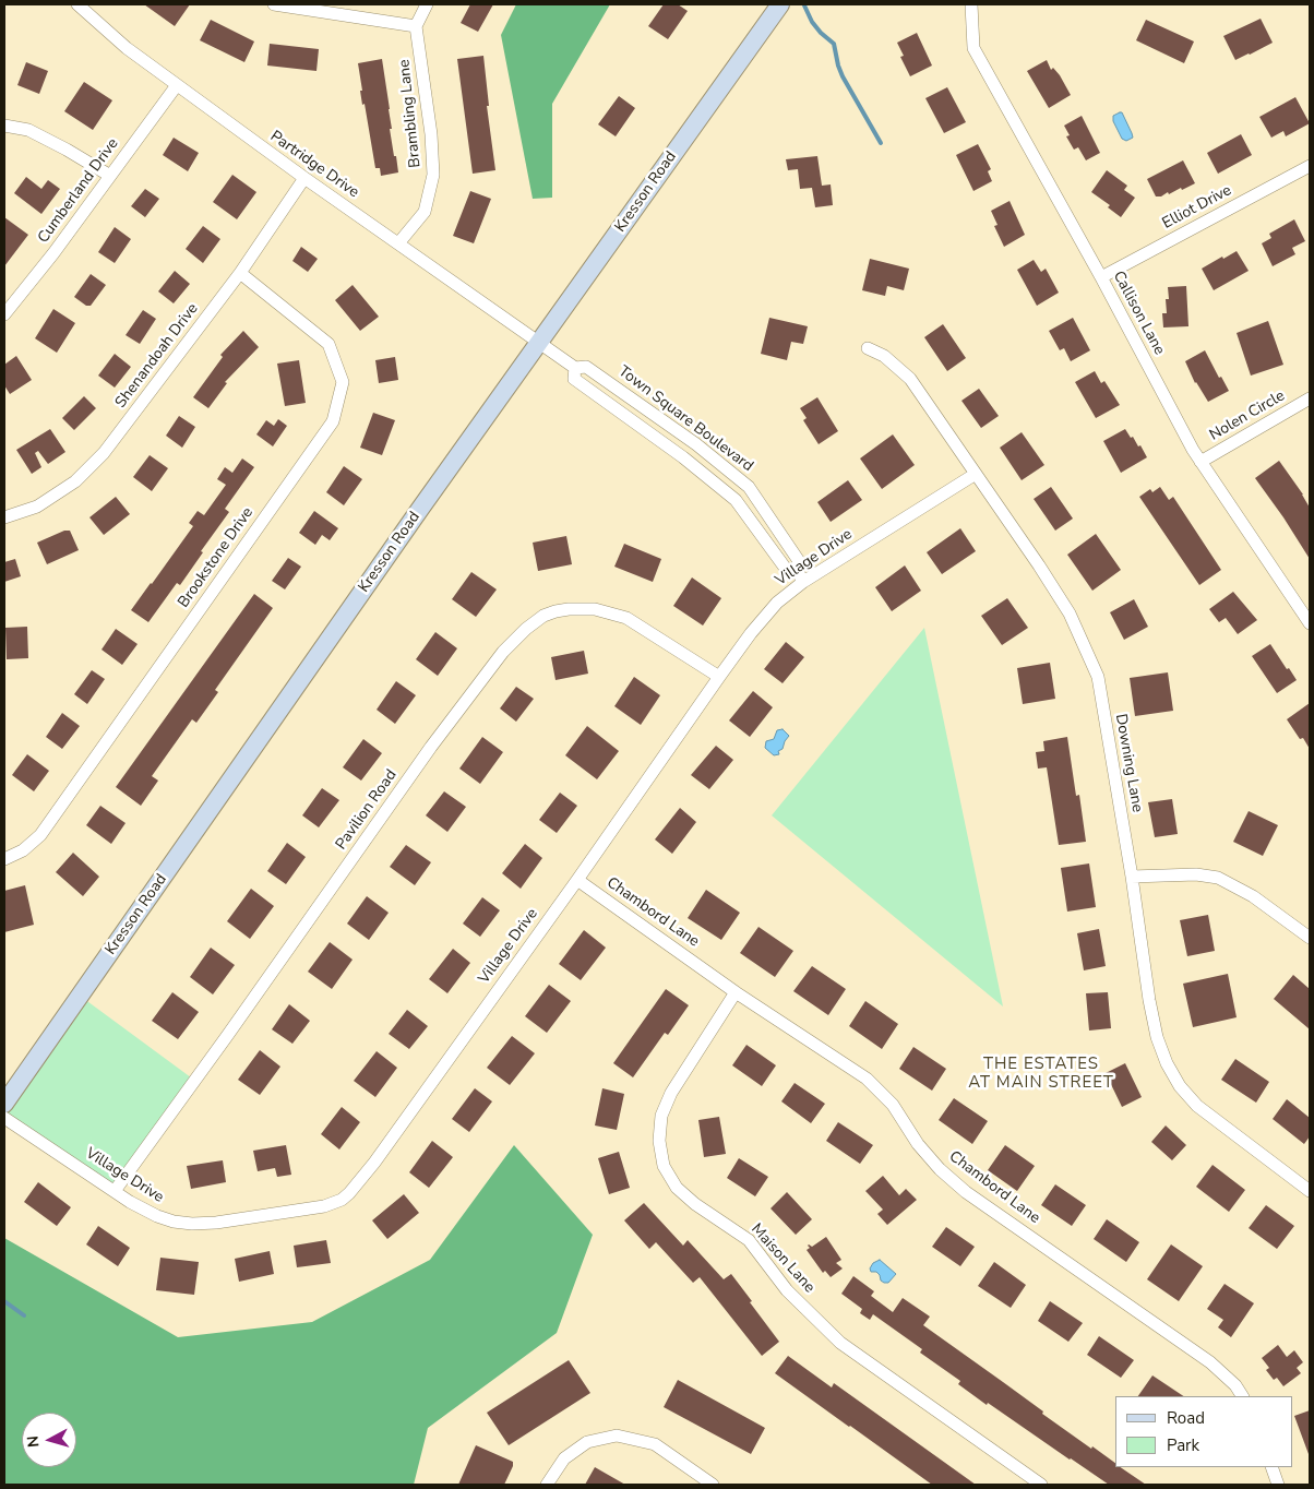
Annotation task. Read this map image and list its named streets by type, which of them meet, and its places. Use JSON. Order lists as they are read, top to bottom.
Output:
{
  "streets": {
    "main road": ["Kresson Road"],
    "street": [
      "Brambling Lane",
      "Partridge Drive",
      "Cumberland Drive",
      "Elliot Drive",
      "Callison Lane",
      "Shenandoah Drive",
      "Nolen Circle",
      "Town Square Boulevard",
      "Brookstone Drive",
      "Village Drive",
      "Downing Lane",
      "Pavilion Road",
      "Chambord Lane",
      "Maison Lane"
    ]
  },
  "crossings": [
    ["Brambling Lane", "Partridge Drive"],
    ["Partridge Drive", "Cumberland Drive"],
    ["Partridge Drive", "Kresson Road"],
    ["Partridge Drive", "Shenandoah Drive"],
    ["Partridge Drive", "Town Square Boulevard"],
    ["Kresson Road", "Town Square Boulevard"],
    ["Elliot Drive", "Callison Lane"],
    ["Callison Lane", "Nolen Circle"],
    ["Shenandoah Drive", "Brookstone Drive"],
    ["Town Square Boulevard", "Village Drive"],
    ["Village Drive", "Downing Lane"],
    ["Village Drive", "Pavilion Road"],
    ["Village Drive", "Chambord Lane"],
    ["Chambord Lane", "Maison Lane"]
  ],
  "districts": ["THE ESTATES AT MAIN STREET"],
  "legend": ["Road", "Park"],
  "north": "left"
}
